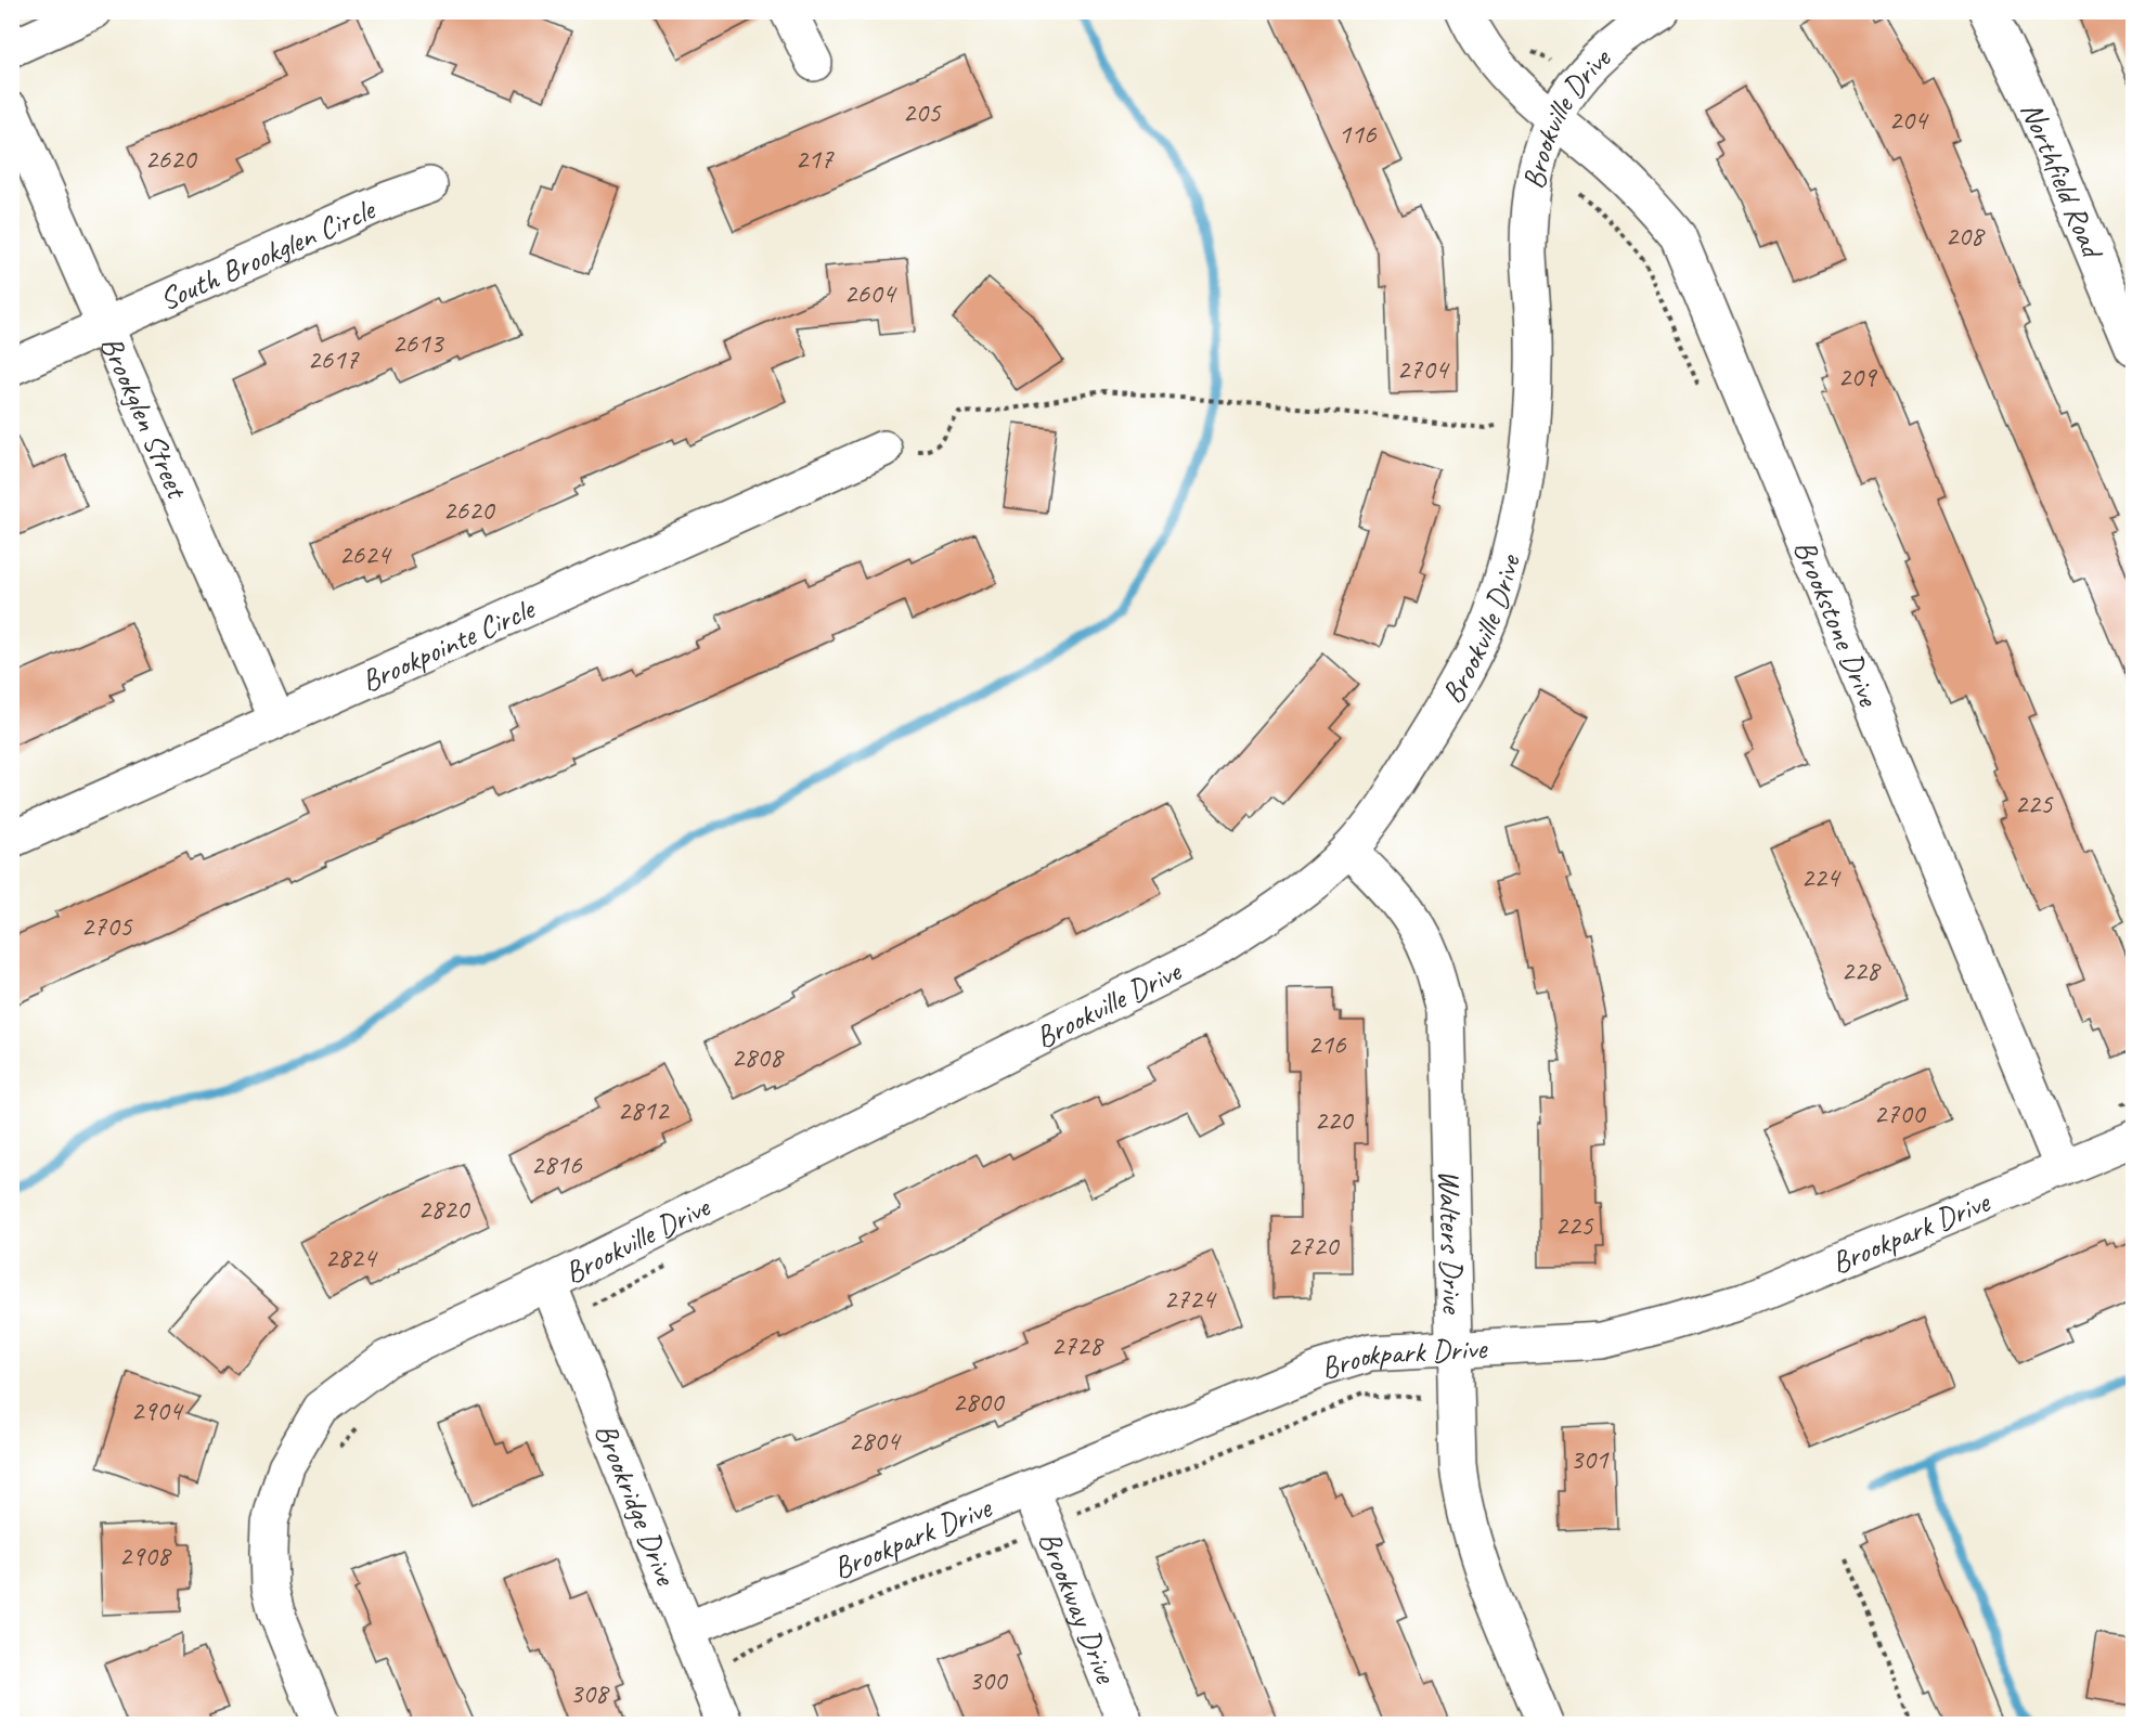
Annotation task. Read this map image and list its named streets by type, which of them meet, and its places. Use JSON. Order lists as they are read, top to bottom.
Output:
{
  "streets": {
    "street": [
      "Brookville Drive",
      "Northfield Road",
      "South Brookglen Circle",
      "Brookglen Street",
      "Brookstone Drive",
      "Brookpointe Circle",
      "Brookpark Drive",
      "Walters Drive",
      "Brookridge Drive",
      "Brookway Drive"
    ]
  },
  "crossings": [
    ["Brookville Drive", "Brookstone Drive"],
    ["Brookville Drive", "Walters Drive"],
    ["Brookville Drive", "Brookridge Drive"],
    ["South Brookglen Circle", "Brookglen Street"],
    ["Brookglen Street", "Brookpointe Circle"],
    ["Brookstone Drive", "Brookpark Drive"],
    ["Brookpark Drive", "Walters Drive"],
    ["Brookpark Drive", "Brookridge Drive"],
    ["Brookpark Drive", "Brookway Drive"]
  ],
  "house_numbers": [
    "205",
    "204",
    "116",
    "2620",
    "217",
    "208",
    "2604",
    "2613",
    "2617",
    "2704",
    "209",
    "2620",
    "2624",
    "225",
    "224",
    "2705",
    "228",
    "216",
    "2808",
    "2812",
    "2700",
    "220",
    "2816",
    "2820",
    "225",
    "2720",
    "2824",
    "2724",
    "2728",
    "2800",
    "2904",
    "2804",
    "301",
    "2908",
    "300",
    "308"
  ]
}
